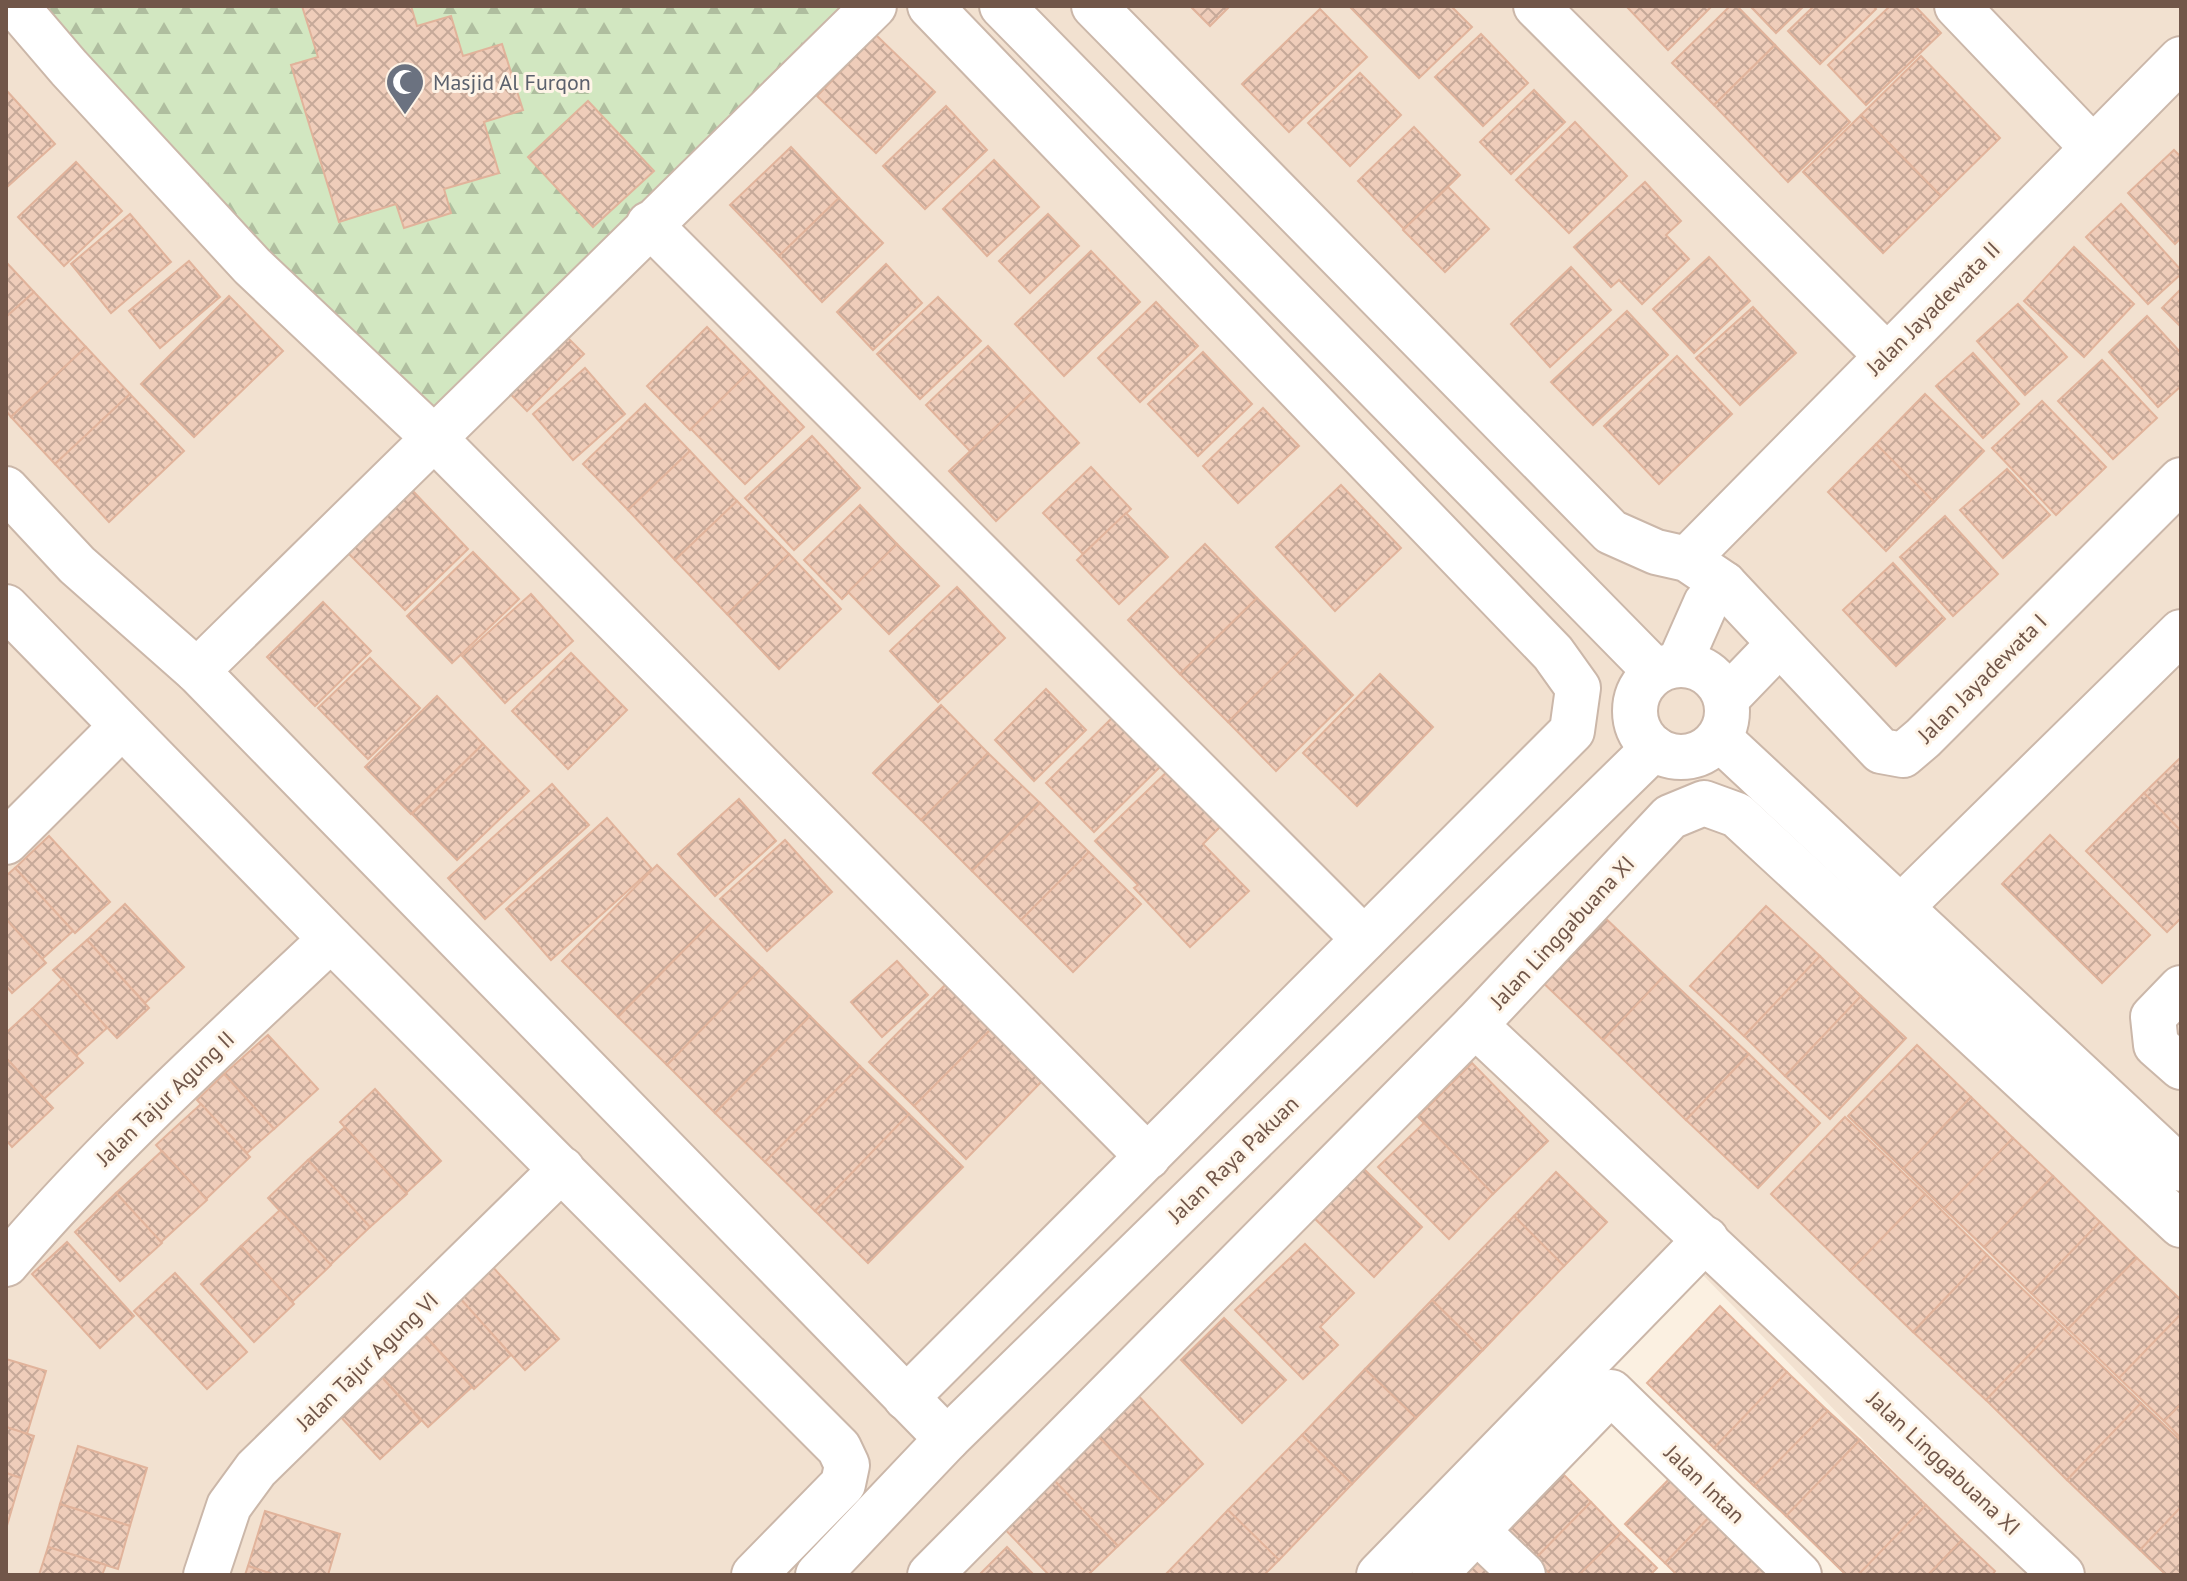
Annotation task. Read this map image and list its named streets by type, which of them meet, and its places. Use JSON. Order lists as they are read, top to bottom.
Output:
{
  "streets": {
    "street": [
      "Jalan Jayadewata II",
      "Jalan Jayadewata I",
      "Jalan Linggabuana XI",
      "Jalan Tajur Agung II",
      "Jalan Raya Pakuan",
      "Jalan Tajur Agung VI",
      "Jalan Intan"
    ]
  },
  "places": {
    "mosque": ["Masjid Al Furqon"]
  }
}
